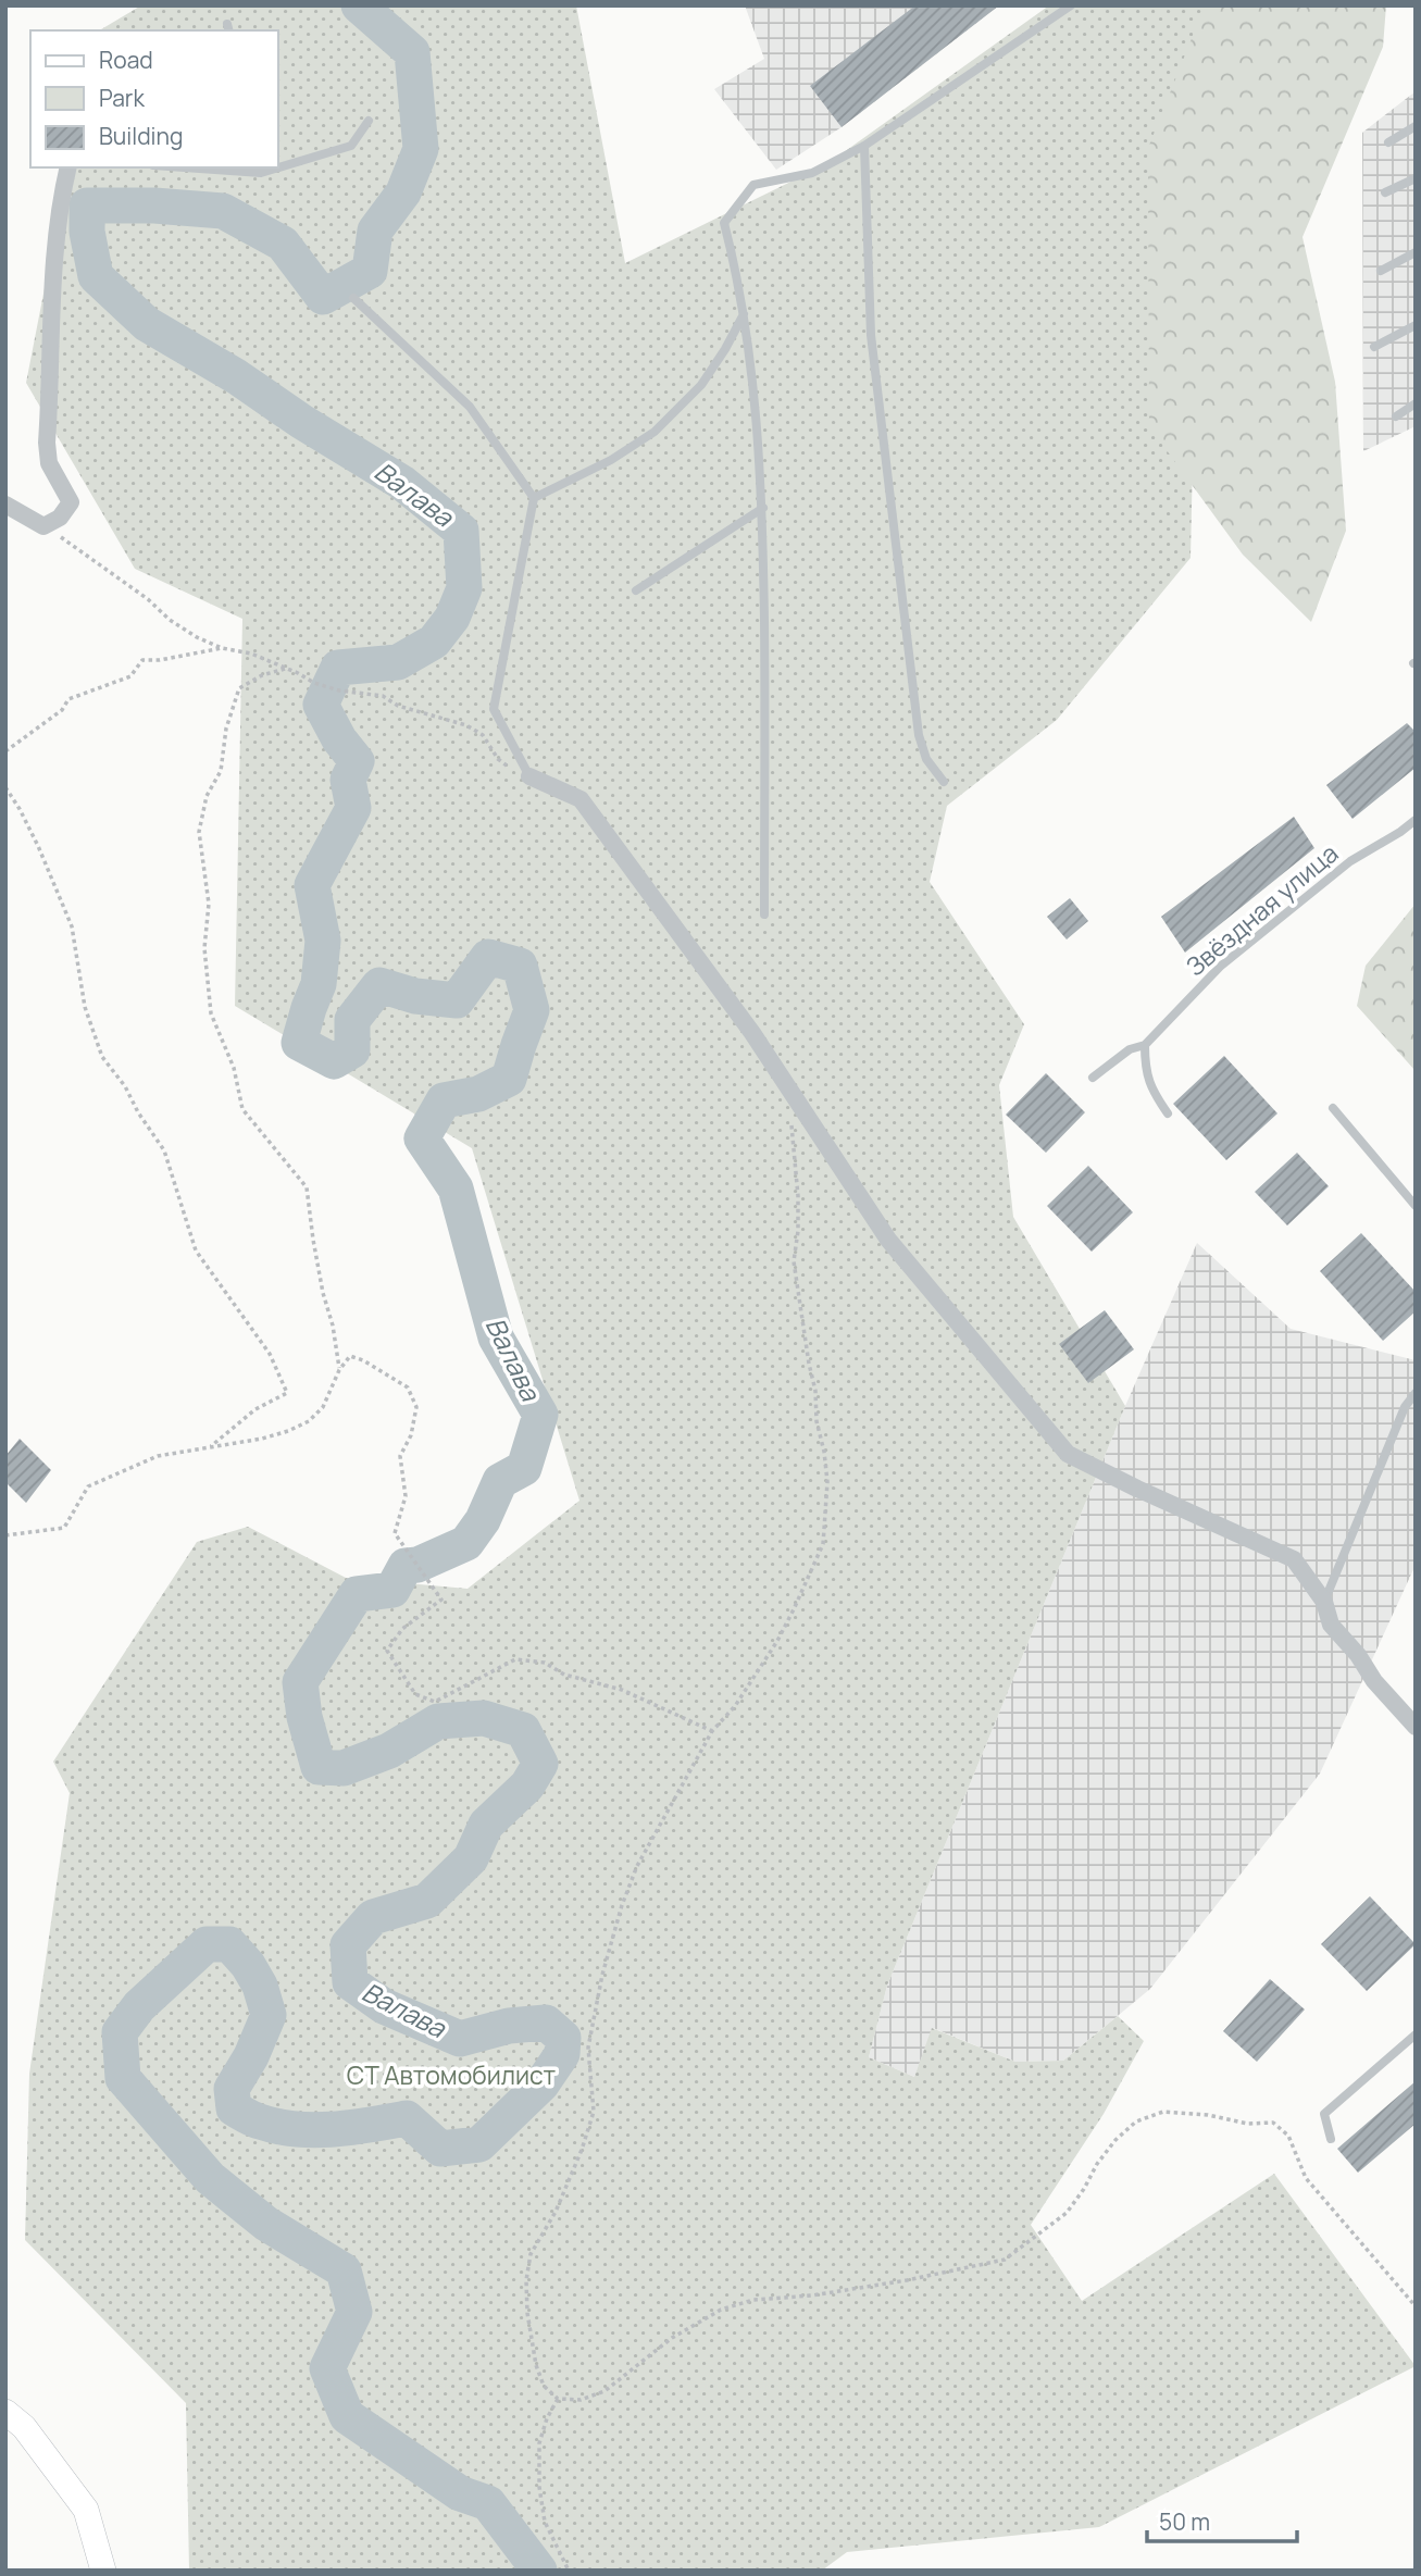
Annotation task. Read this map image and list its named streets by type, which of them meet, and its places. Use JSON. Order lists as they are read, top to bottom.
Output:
{
  "streets": {
    "lane": ["Звёздная улица"]
  },
  "water": ["Валава"],
  "parks": ["СТ Автомобилист"],
  "legend": ["Road", "Park", "Building"],
  "scale_bar": "50 m"
}
